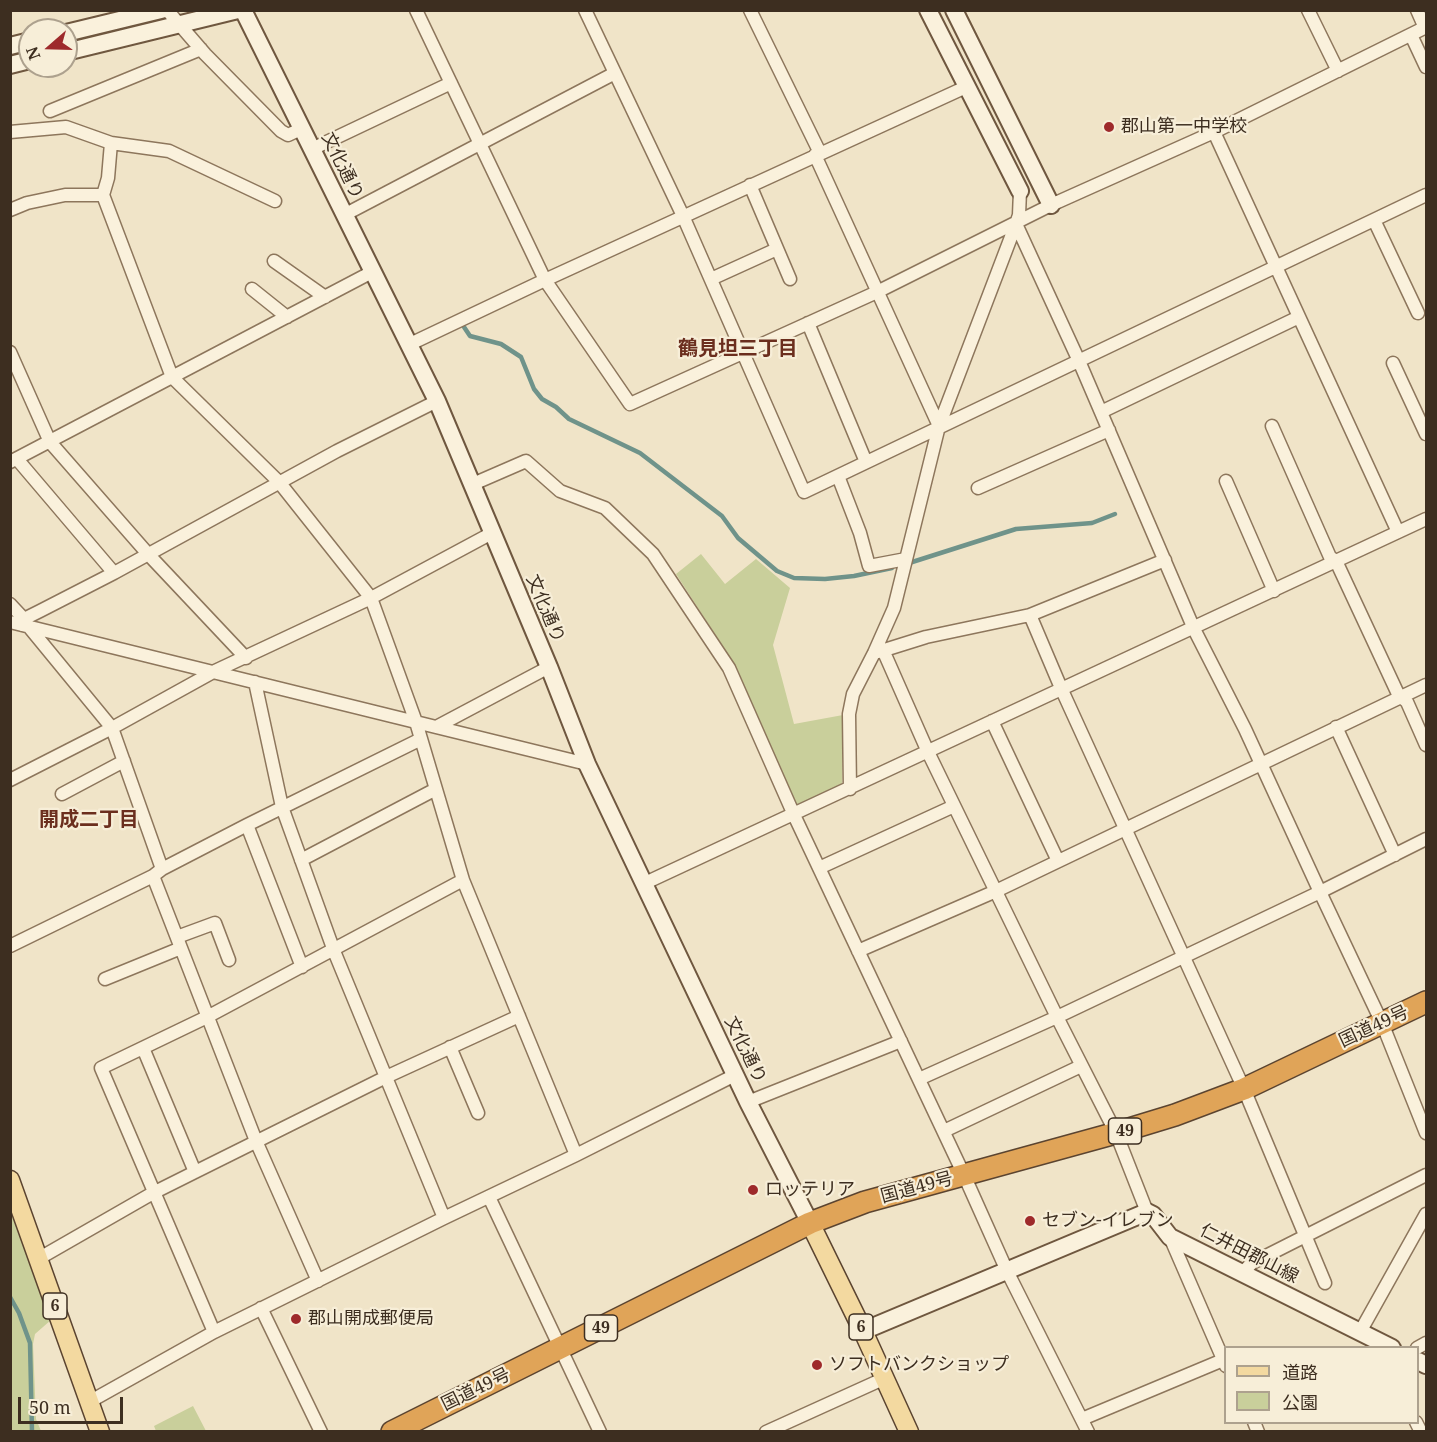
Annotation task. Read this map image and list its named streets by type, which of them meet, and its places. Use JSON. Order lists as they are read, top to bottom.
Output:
{
  "streets": {
    "highway": ["国道49号", "49"],
    "main road": ["6"],
    "street": ["文化通り", "仁井田郡山線"]
  },
  "crossings": [
    ["文化通り", "国道49号"],
    ["文化通り", "6"],
    ["国道49号", "6"]
  ],
  "districts": ["鶴見坦三丁目", "開成二丁目"],
  "places": [
    "郡山第一中学校",
    "ロッテリア",
    "セブン-イレブン",
    "郡山開成郵便局",
    "ソフトバンクショップ"
  ],
  "legend": ["道路", "公園"],
  "scale_bar": "50 m",
  "north": "left"
}
